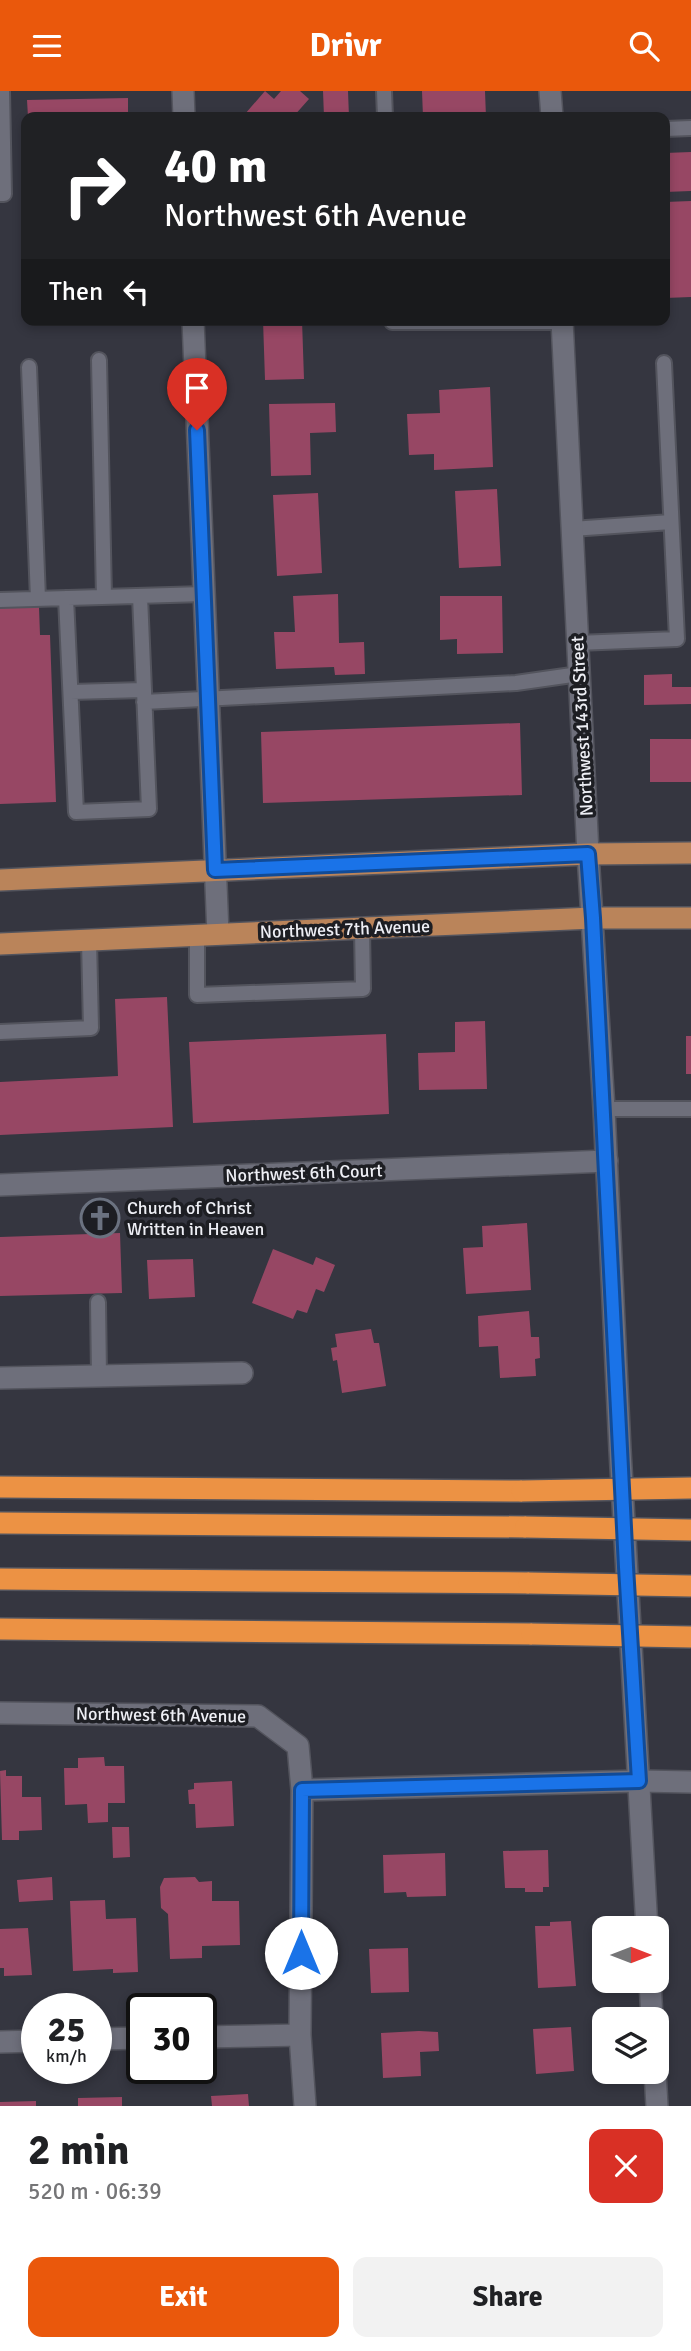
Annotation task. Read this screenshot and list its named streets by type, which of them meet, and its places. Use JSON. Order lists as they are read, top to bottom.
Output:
{
  "streets": {
    "main road": ["Northwest 7th Avenue"],
    "street": ["Northwest 143rd Street", "Northwest 6th Court", "Northwest 6th Avenue"]
  },
  "crossings": [
    ["Northwest 143rd Street", "Northwest 7th Avenue"],
    ["Northwest 143rd Street", "Northwest 6th Court"]
  ],
  "places": {
    "church": ["Church of Christ Written in Heaven"]
  },
  "north": "right",
  "page": {
    "header": "Drivr",
    "turn": ["40 m", "Northwest 6th Avenue"],
    "then": "Then",
    "speed": "25 km/h",
    "limit": "30",
    "heading": ["2 min", "520 m · 06:39"],
    "buttons": ["Exit", "Share"]
  }
}
